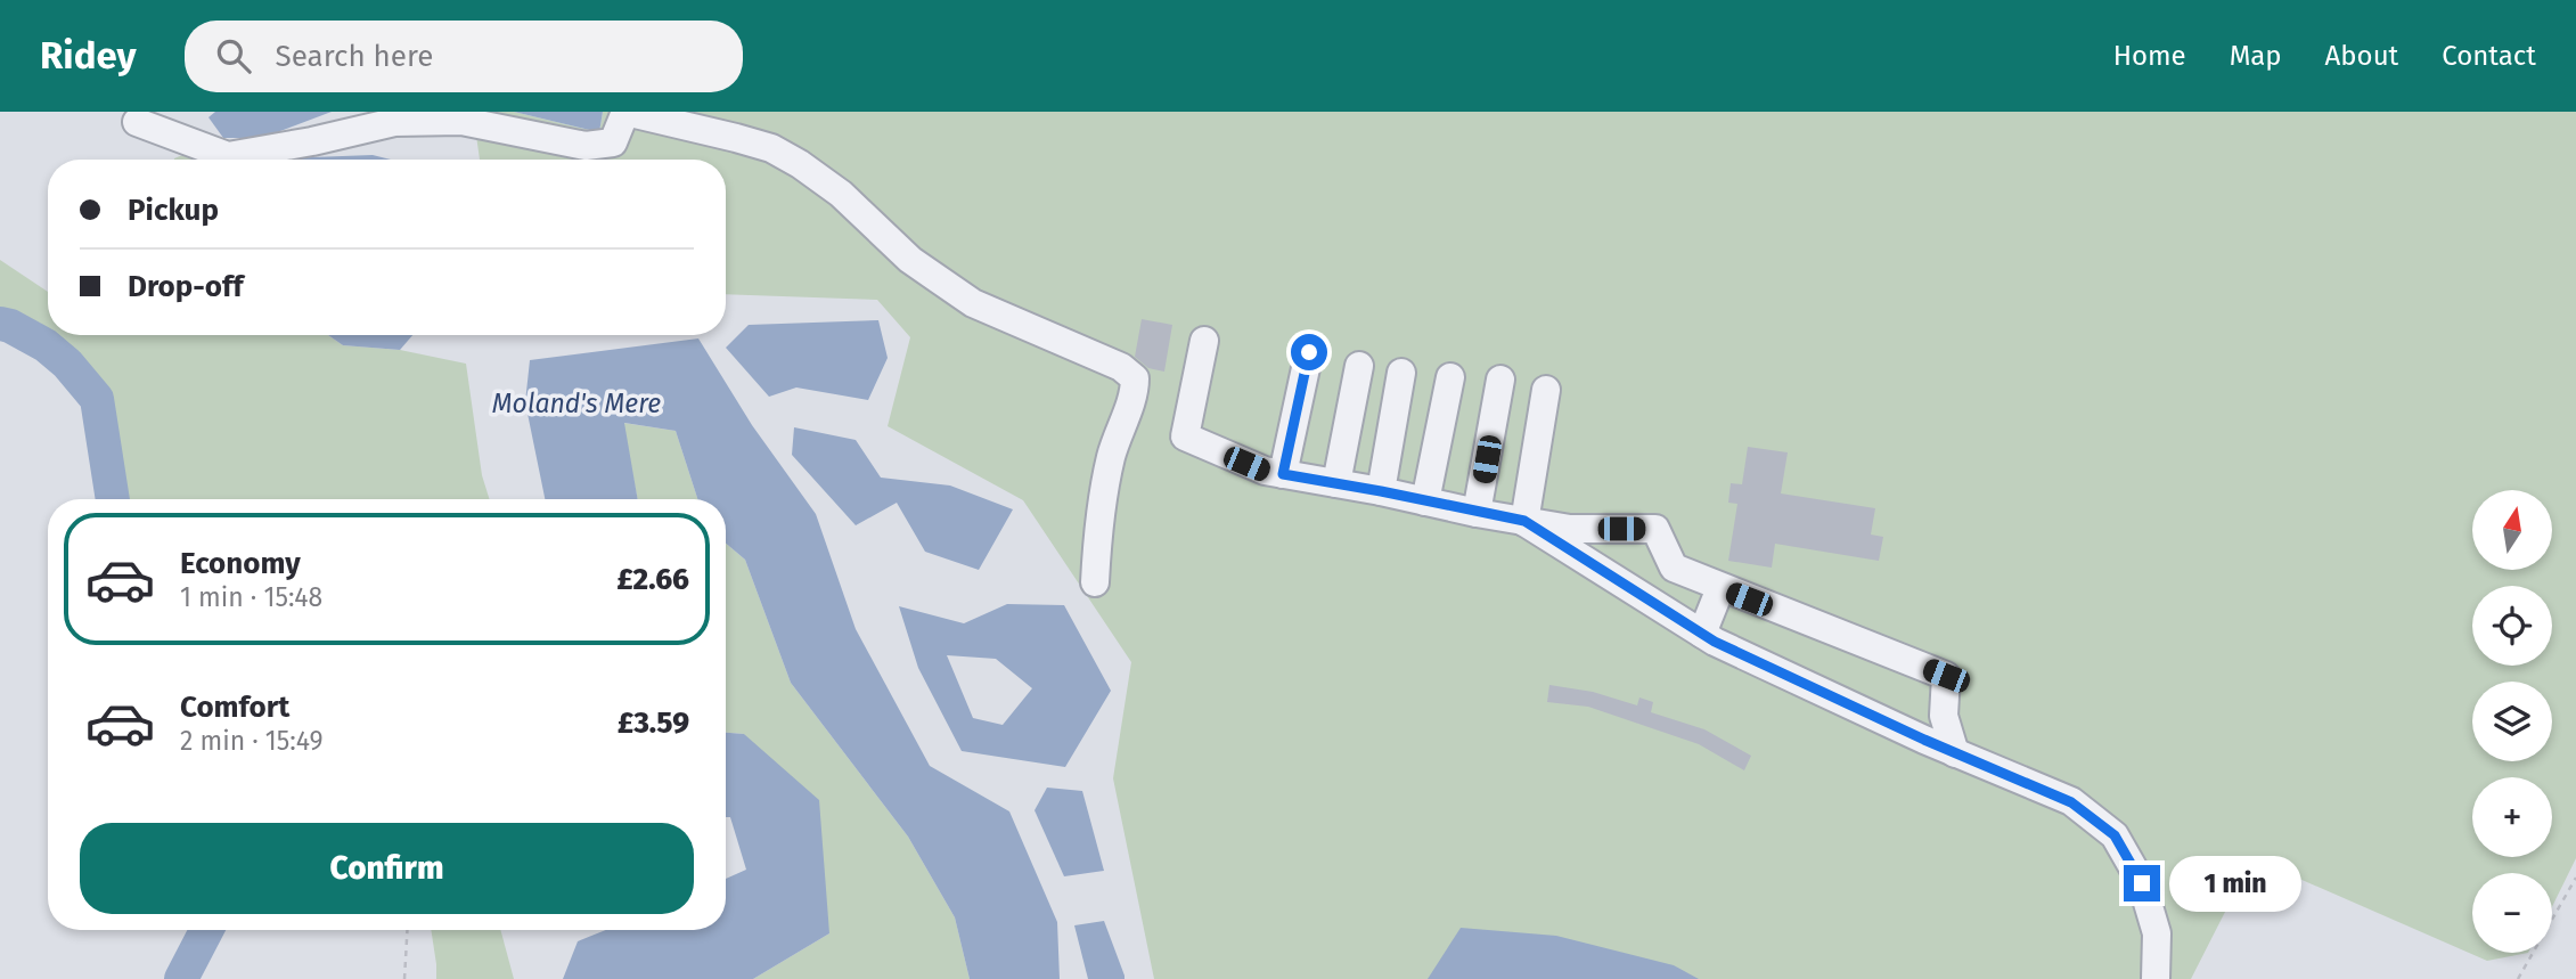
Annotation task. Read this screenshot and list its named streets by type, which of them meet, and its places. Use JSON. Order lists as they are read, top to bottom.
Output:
{
  "water": ["Moland's Mere"],
  "north": "top",
  "page": {
    "header": "Ridey",
    "search": "Search here",
    "nav": [
      "Home",
      "Map",
      "About",
      "Contact"
    ],
    "banner": ["Pickup", "Drop-off"],
    "map_buttons": ["+", "−"],
    "list": [
      {
        "name": "Economy",
        "note": "1 min · 15:48",
        "value": "£2.66"
      },
      {
        "name": "Comfort",
        "note": "2 min · 15:49",
        "value": "£3.59"
      }
    ],
    "buttons": "Confirm",
    "bubble": "1 min"
  }
}
